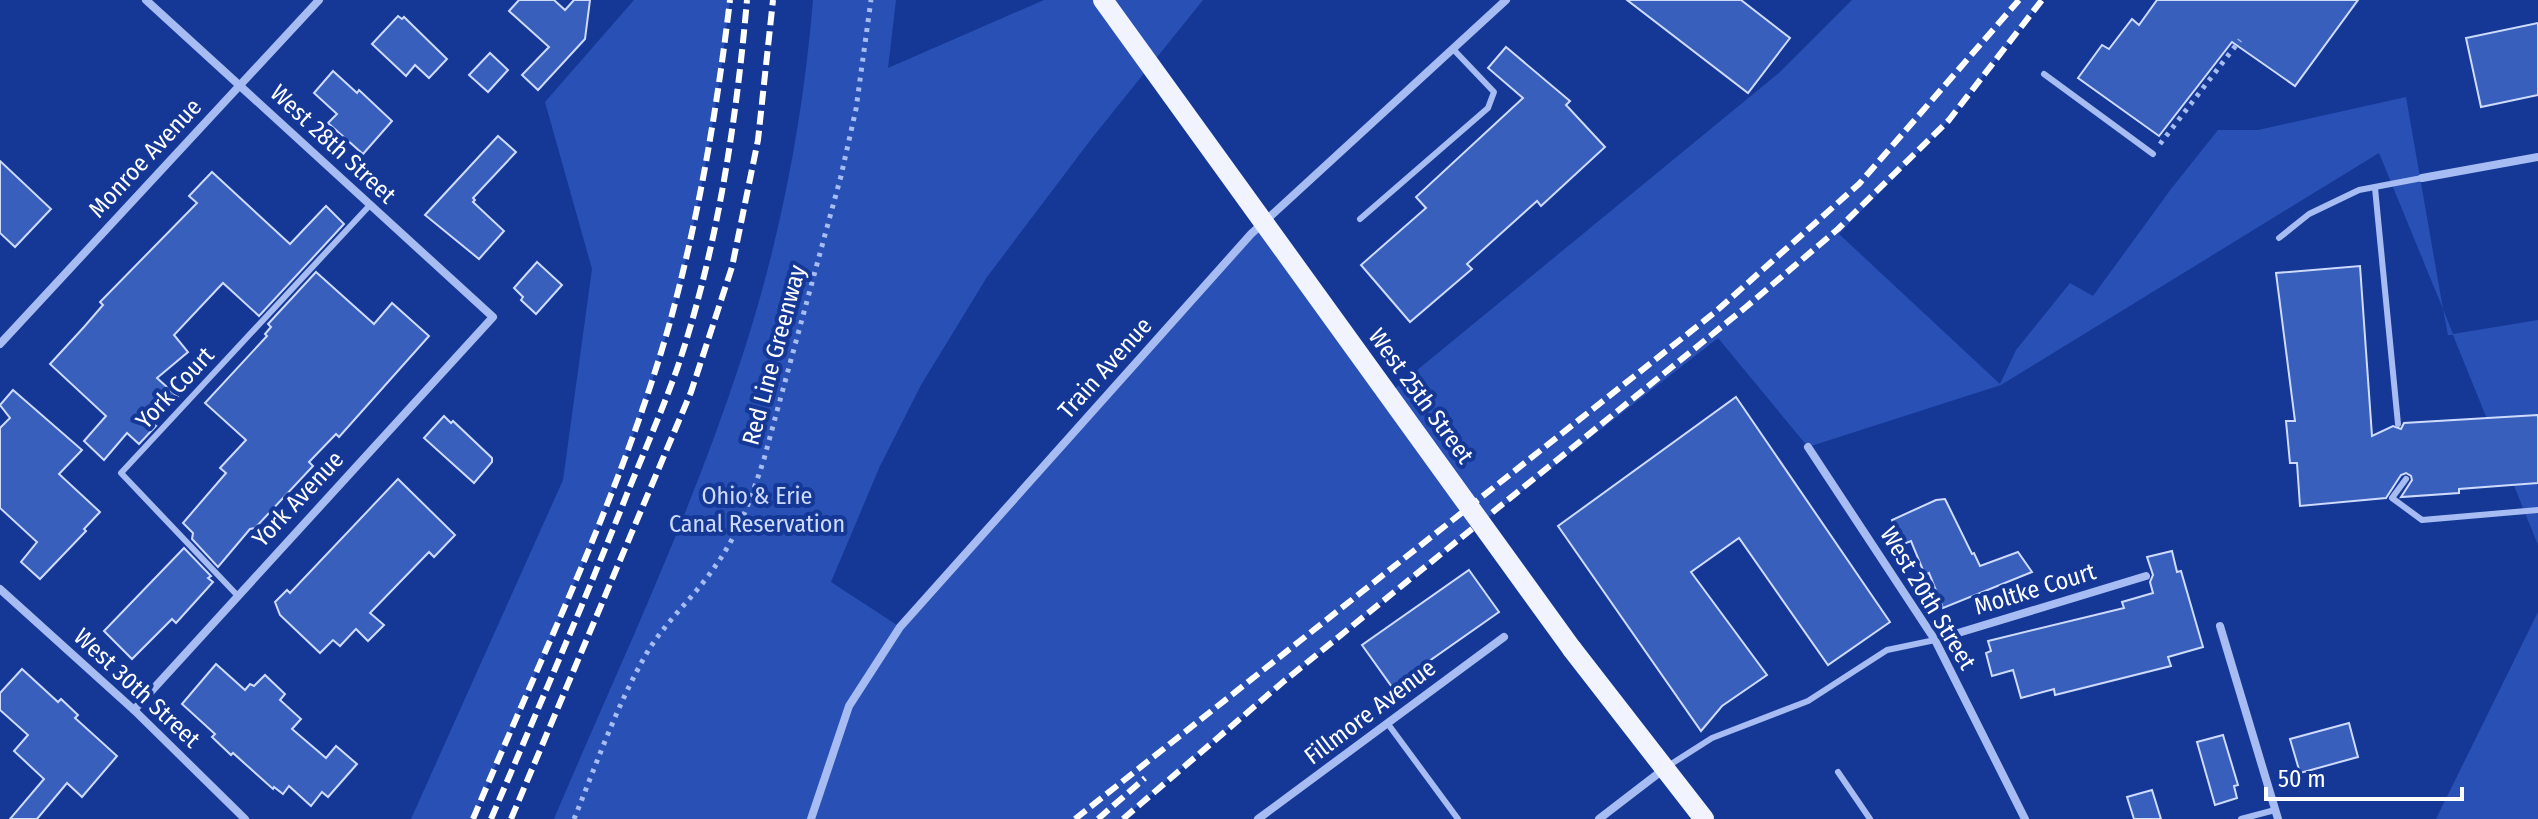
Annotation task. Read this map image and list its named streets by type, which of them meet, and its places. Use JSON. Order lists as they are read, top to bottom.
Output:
{
  "streets": {
    "main road": ["West 25th Street"],
    "street": [
      "West 28th Street",
      "Monroe Avenue",
      "Train Avenue",
      "York Avenue",
      "Moltke Court",
      "West 20th Street",
      "West 30th Street",
      "Fillmore Avenue"
    ],
    "lane": ["York Court"],
    "path": ["Red Line Greenway"]
  },
  "crossings": [
    ["West 28th Street", "Monroe Avenue"],
    ["West 28th Street", "York Court"],
    ["West 28th Street", "York Avenue"],
    ["York Court", "York Avenue"],
    ["York Avenue", "West 30th Street"],
    ["Moltke Court", "West 20th Street"]
  ],
  "parks": ["Ohio & Erie Canal Reservation"],
  "scale_bar": "50 m"
}
